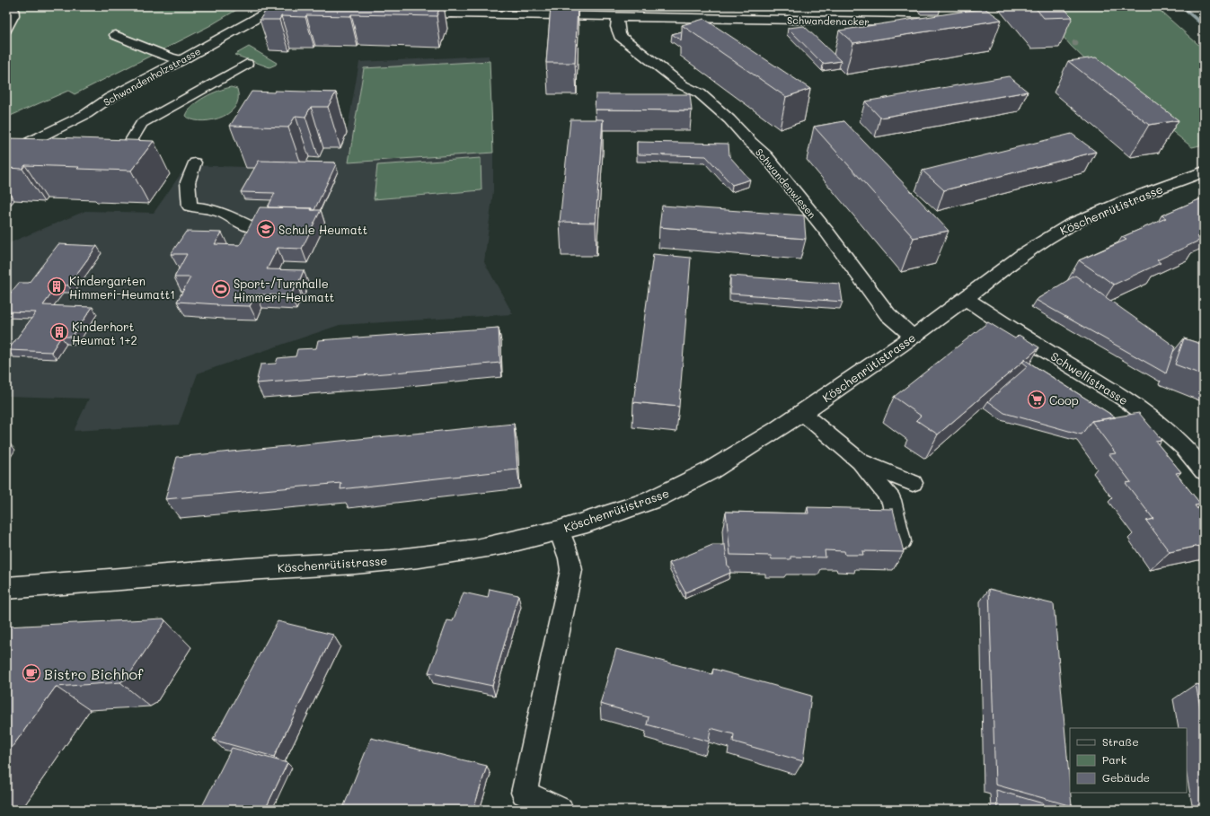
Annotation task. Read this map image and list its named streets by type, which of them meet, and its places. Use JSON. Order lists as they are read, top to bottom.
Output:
{
  "streets": {
    "street": [
      "Schwandenacker",
      "Schwandenholzstrasse",
      "Schwandenwiesen",
      "Köschenrütistrasse",
      "Schwellistrasse"
    ]
  },
  "crossings": [
    ["Schwandenacker", "Schwandenwiesen"],
    ["Schwandenwiesen", "Köschenrütistrasse"],
    ["Köschenrütistrasse", "Schwellistrasse"]
  ],
  "places": {
    "school or university": ["Schule Heumatt"],
    "building": ["Kindergarten Himmeri-Heumatt1", "Kinderhort Heumat 1+2"],
    "sports": ["Sport-/Turnhalle Himmeri-Heumatt"],
    "supermarket": ["Coop"],
    "cafe": ["Bistro Bichhof"]
  },
  "legend": ["Straße", "Park", "Gebäude"]
}
